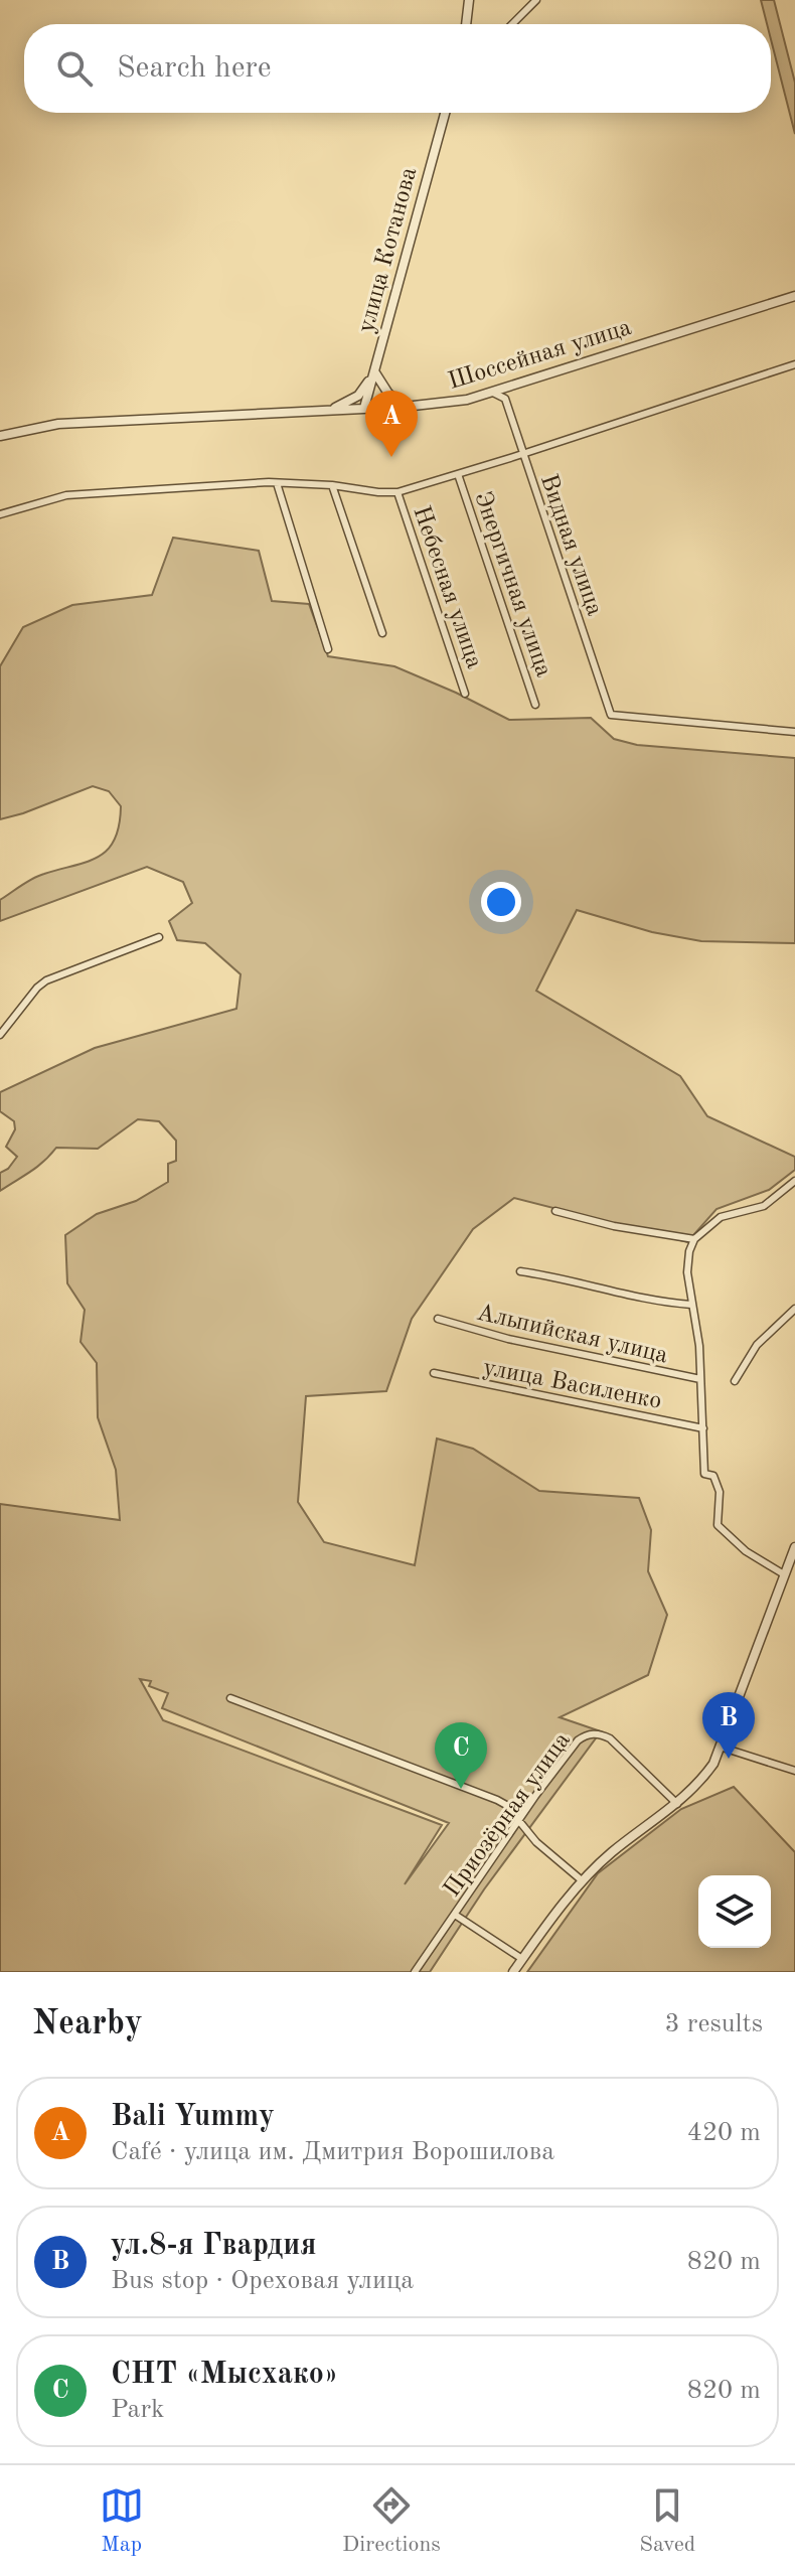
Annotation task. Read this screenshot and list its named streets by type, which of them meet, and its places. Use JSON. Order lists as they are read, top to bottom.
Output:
{
  "streets": {
    "street": [
      "улица Котанова",
      "Шоссейная улица",
      "Видная улица",
      "Энергичная улица",
      "Небесная улица",
      "Альпийская улица",
      "улица Василенко",
      "Приозёрная улица"
    ]
  },
  "crossings": [
    ["улица Котанова", "Шоссейная улица"],
    ["Шоссейная улица", "Видная улица"]
  ],
  "page": {
    "search": "Search here",
    "pins": ["A", "B", "C"],
    "heading": ["Nearby", "3 results"],
    "list": [
      {
        "mark": "A",
        "name": "Bali Yummy",
        "note": "Café · улица им. Дмитрия Ворошилова",
        "value": "420 m"
      },
      {
        "mark": "B",
        "name": "ул.8-я Гвардия",
        "note": "Bus stop · Ореховая улица",
        "value": "820 m"
      },
      {
        "mark": "C",
        "name": "СНТ «Мысхако»",
        "note": "Park",
        "value": "820 m"
      }
    ],
    "nav": ["Map", "Directions", "Saved"]
  }
}
